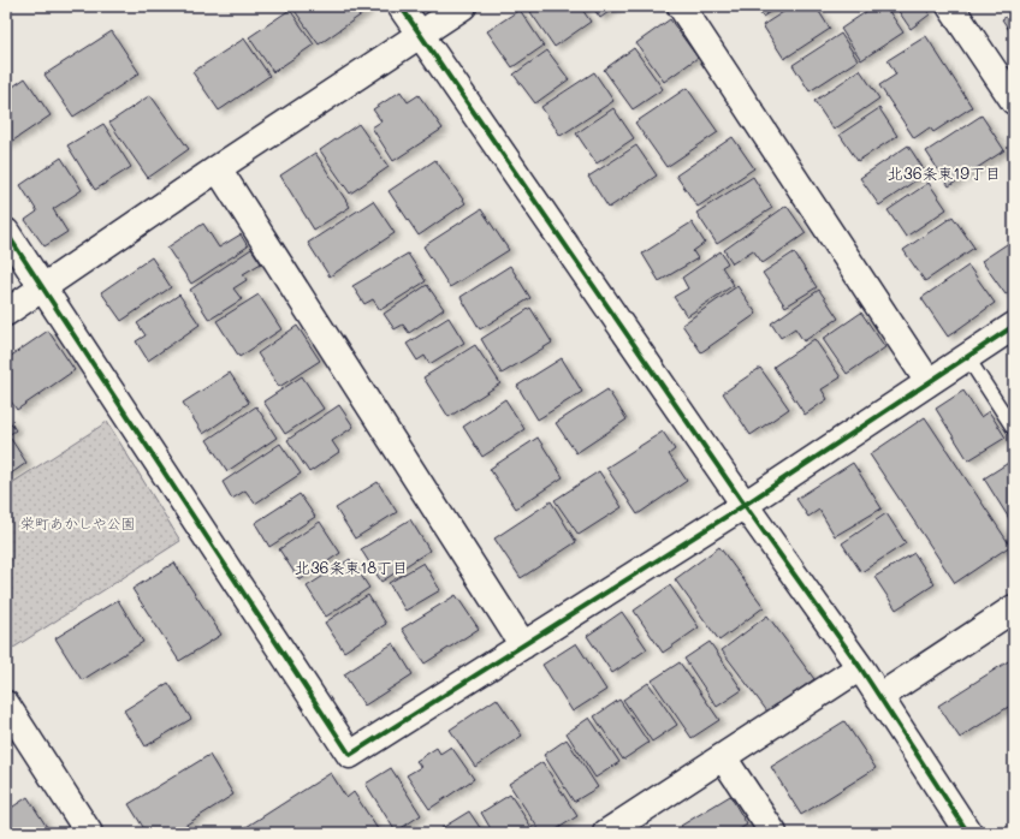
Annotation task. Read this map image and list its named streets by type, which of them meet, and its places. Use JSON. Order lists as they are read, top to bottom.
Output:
{
  "districts": ["北36条東19丁目", "北36条東18丁目"],
  "parks": ["栄町あかしや公園"]
}
